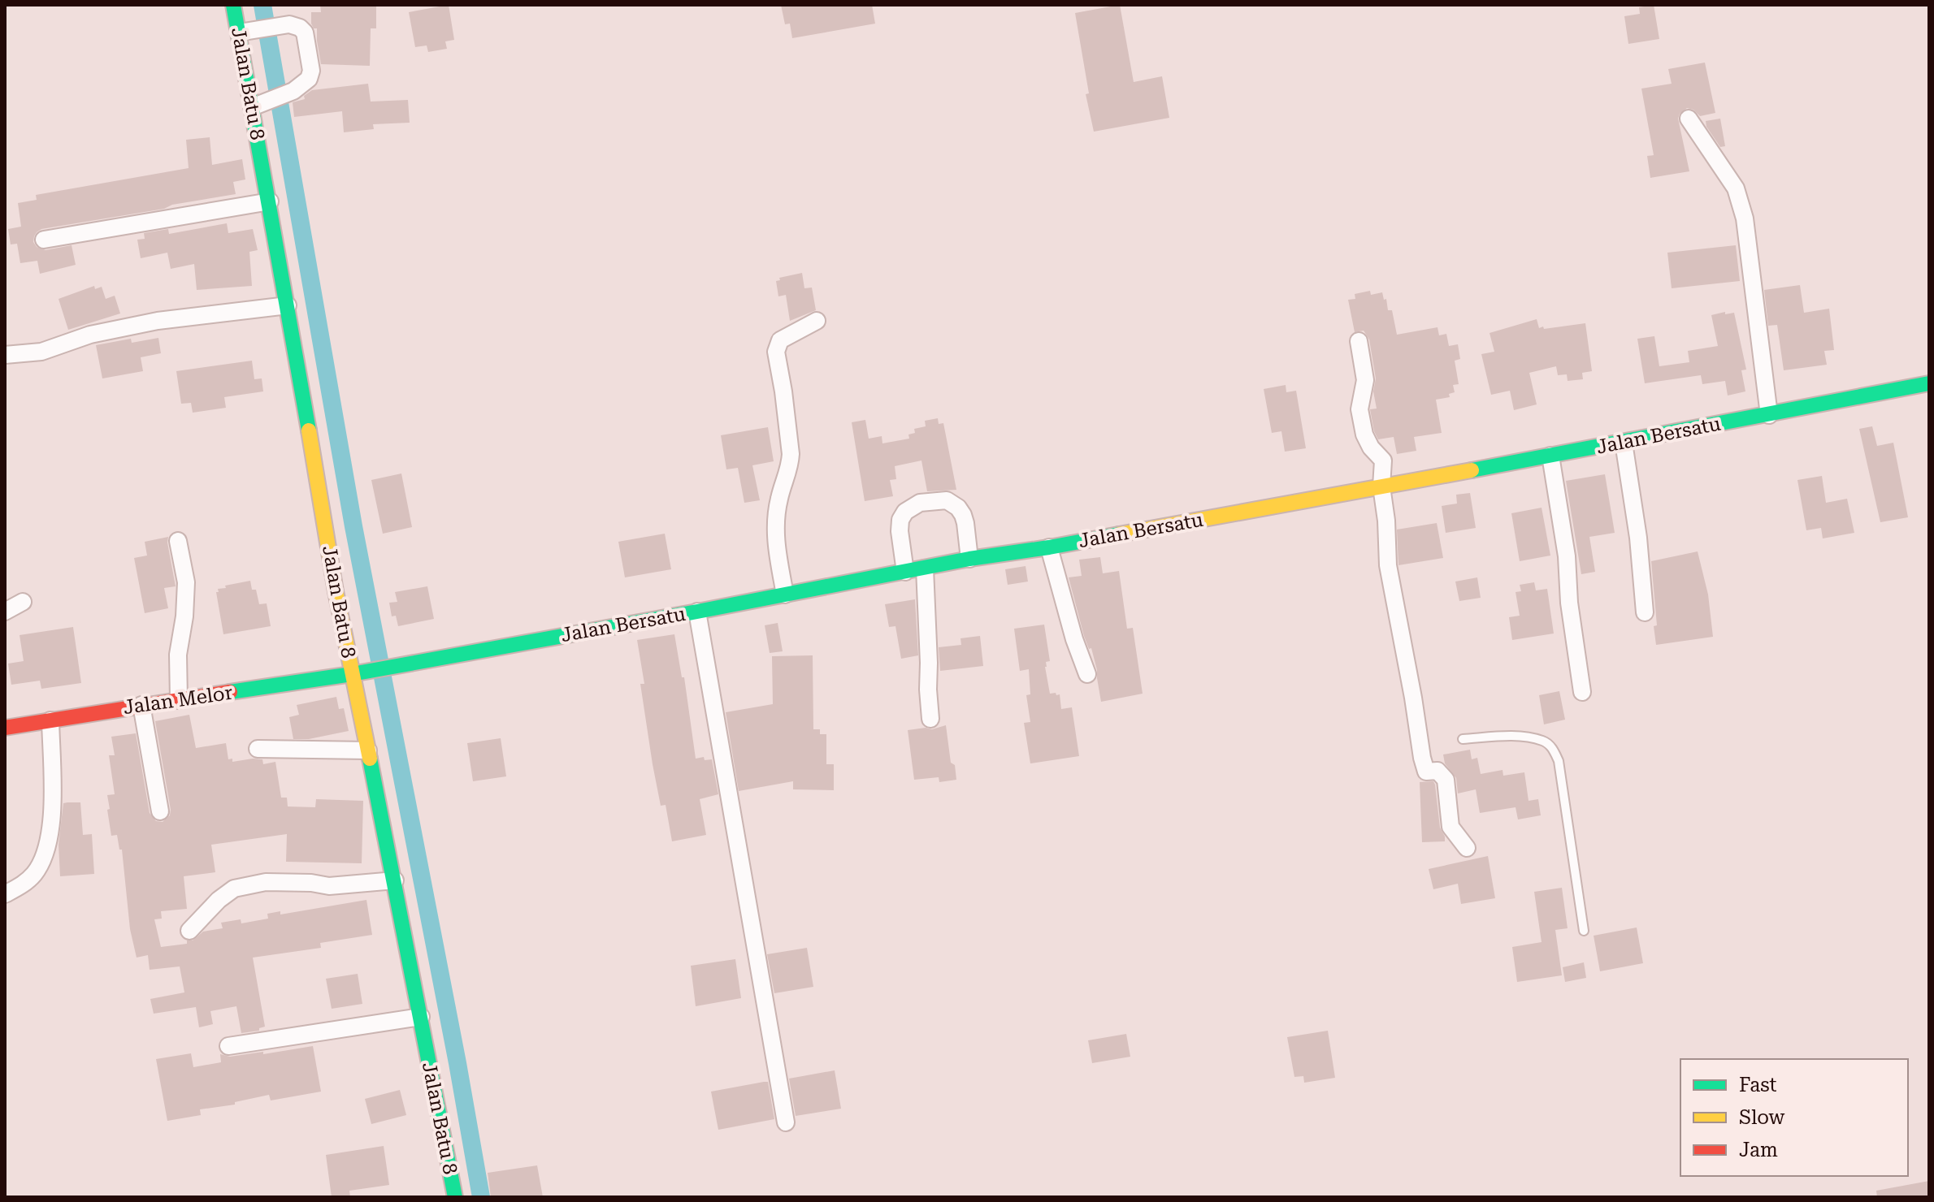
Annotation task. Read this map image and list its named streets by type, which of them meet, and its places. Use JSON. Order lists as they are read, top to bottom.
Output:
{
  "streets": {
    "street": ["Jalan Batu 8", "Jalan Bersatu", "Jalan Melor"]
  },
  "crossings": [
    ["Jalan Batu 8", "Jalan Bersatu"],
    ["Jalan Batu 8", "Jalan Melor"],
    ["Jalan Bersatu", "Jalan Melor"]
  ],
  "legend": ["Fast", "Slow", "Jam"]
}
